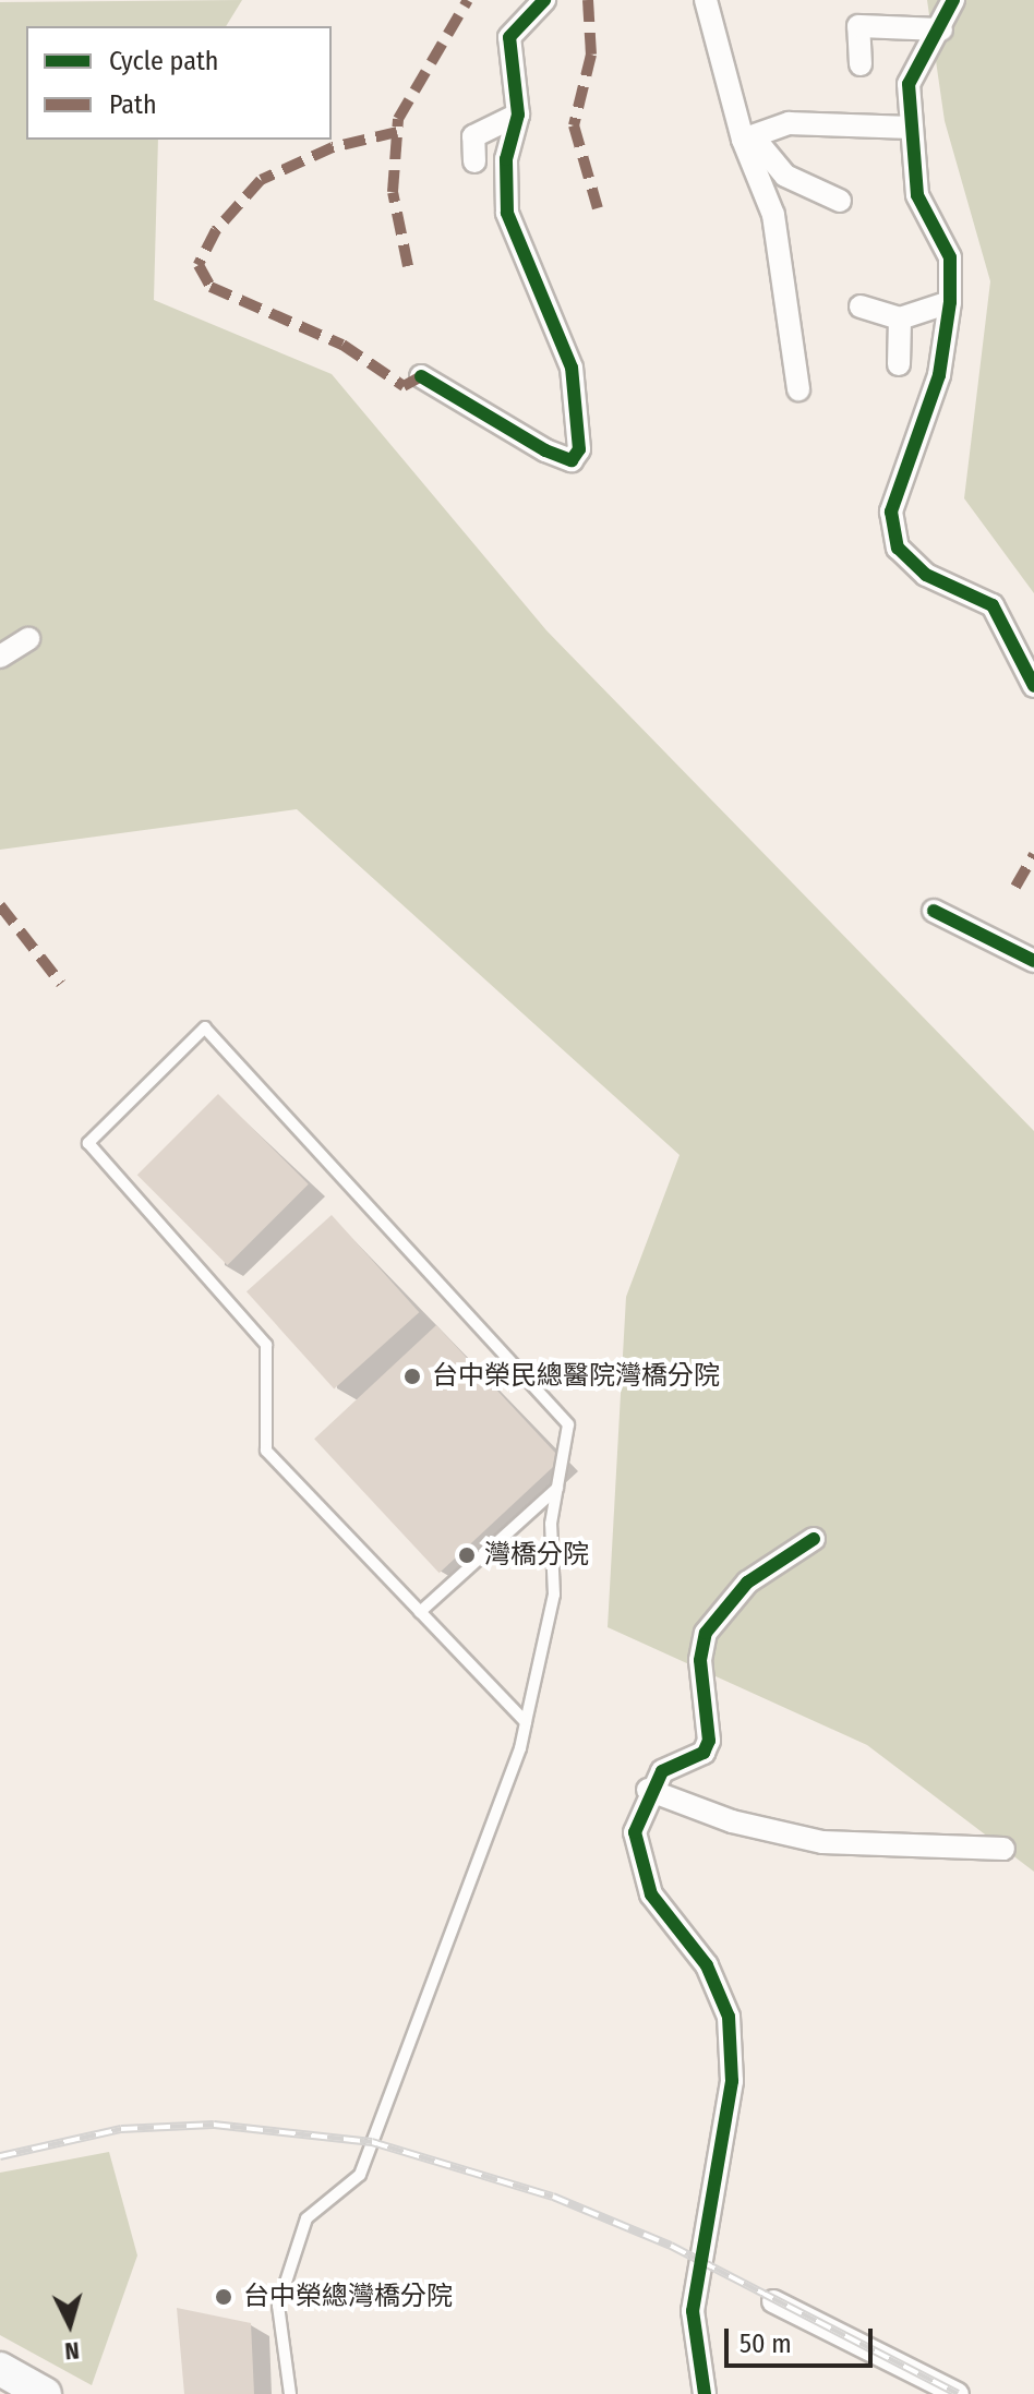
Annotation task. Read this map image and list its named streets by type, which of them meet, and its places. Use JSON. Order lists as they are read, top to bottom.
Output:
{
  "places": ["台中榮民總醫院灣橋分院", "灣橋分院", "台中榮總灣橋分院"],
  "legend": ["Cycle path", "Path"],
  "scale_bar": "50 m",
  "north": "bottom"
}
